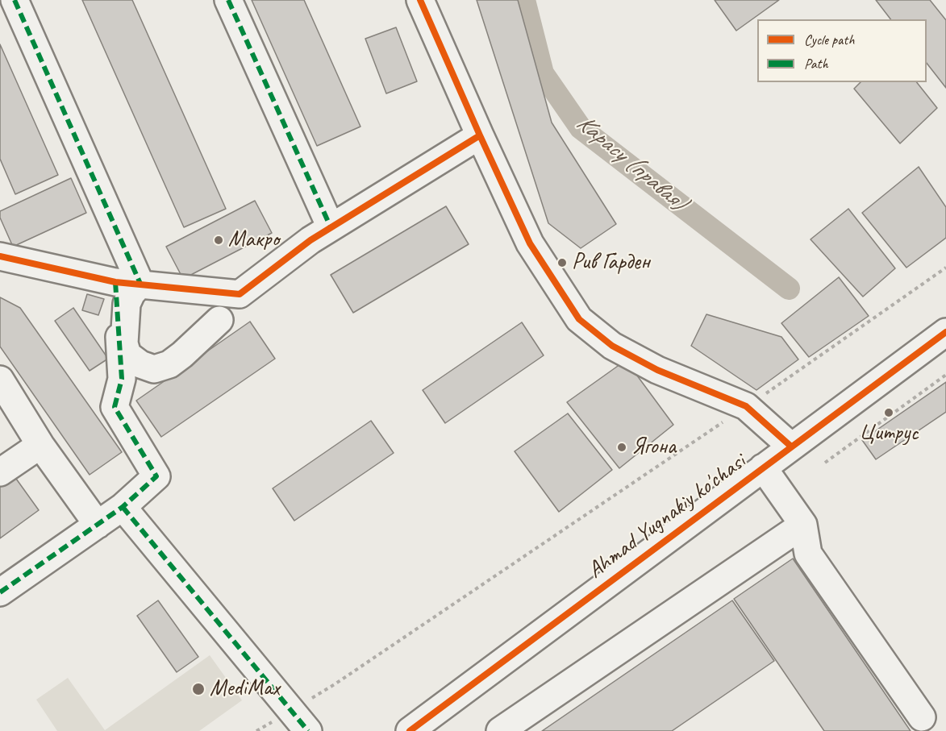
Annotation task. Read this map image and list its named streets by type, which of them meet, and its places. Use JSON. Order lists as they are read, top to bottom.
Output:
{
  "streets": {
    "street": ["Ahmad Yugnakiy ko'chasi"]
  },
  "water": ["Карасу (правая)"],
  "places": [
    "Макро",
    "Рив Гарден",
    "Цитрус",
    "Ягона",
    "MediMax"
  ],
  "legend": ["Cycle path", "Path"]
}
